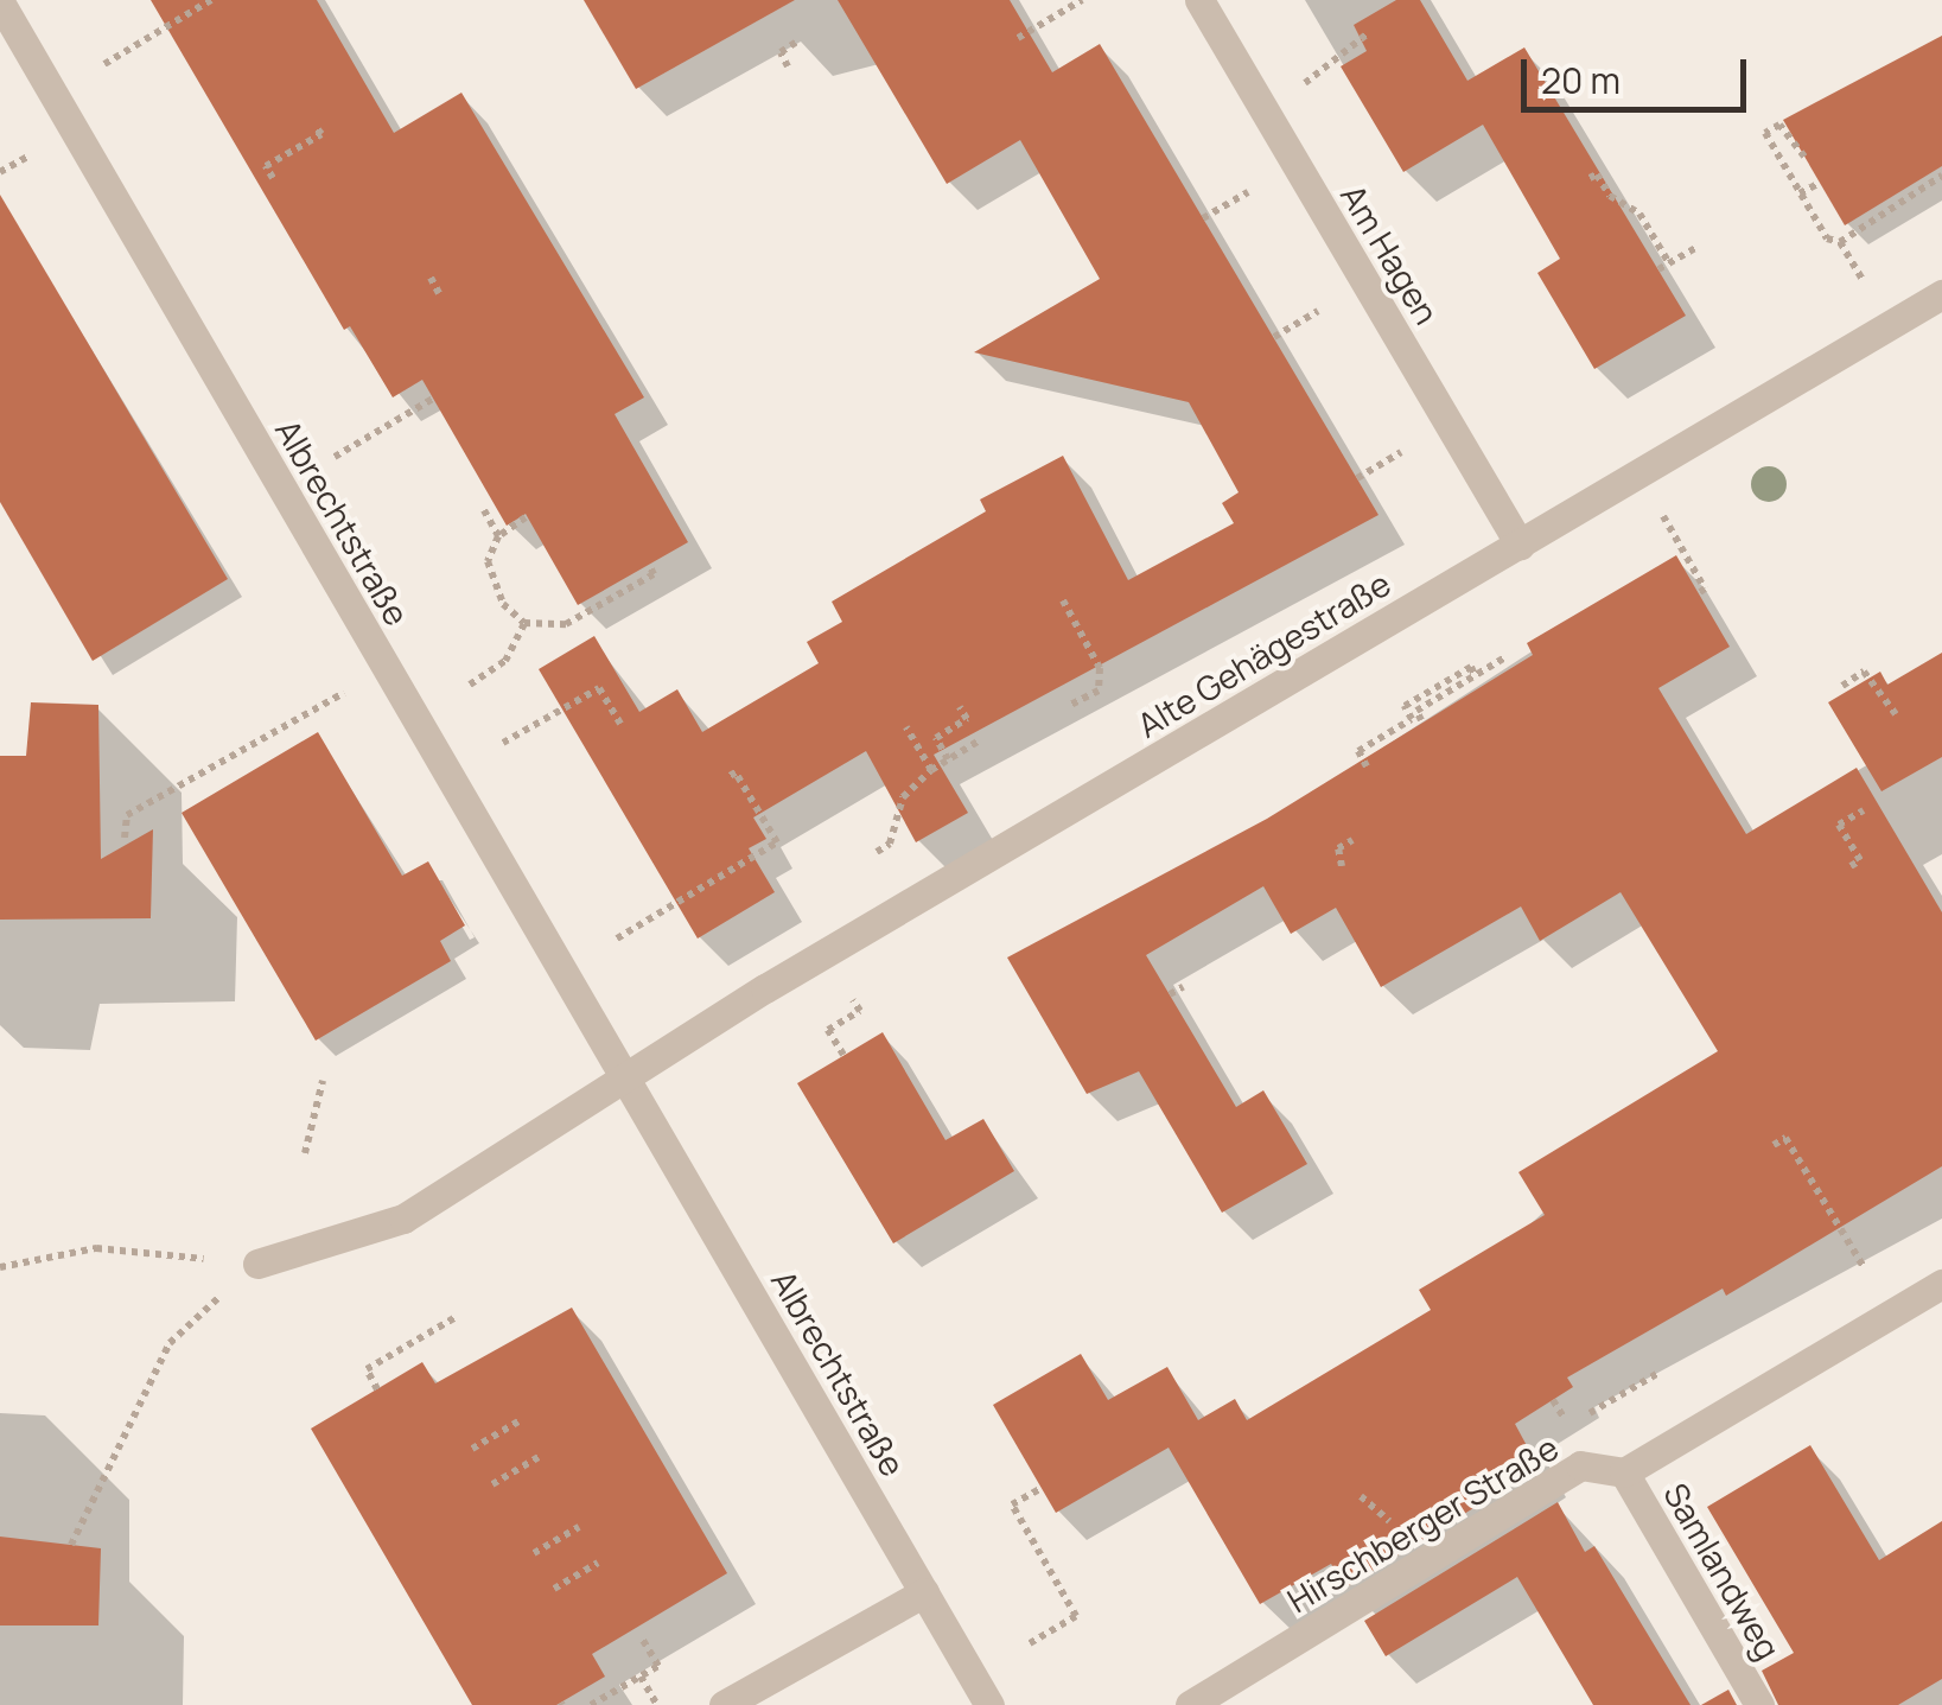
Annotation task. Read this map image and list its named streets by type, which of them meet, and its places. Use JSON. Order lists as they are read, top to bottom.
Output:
{
  "streets": {
    "street": [
      "Am Hagen",
      "Albrechtstraße",
      "Alte Gehägestraße",
      "Hirschberger Straße",
      "Samlandweg"
    ]
  },
  "crossings": [
    ["Am Hagen", "Alte Gehägestraße"],
    ["Albrechtstraße", "Alte Gehägestraße"],
    ["Hirschberger Straße", "Samlandweg"]
  ],
  "scale_bar": "20 m"
}
